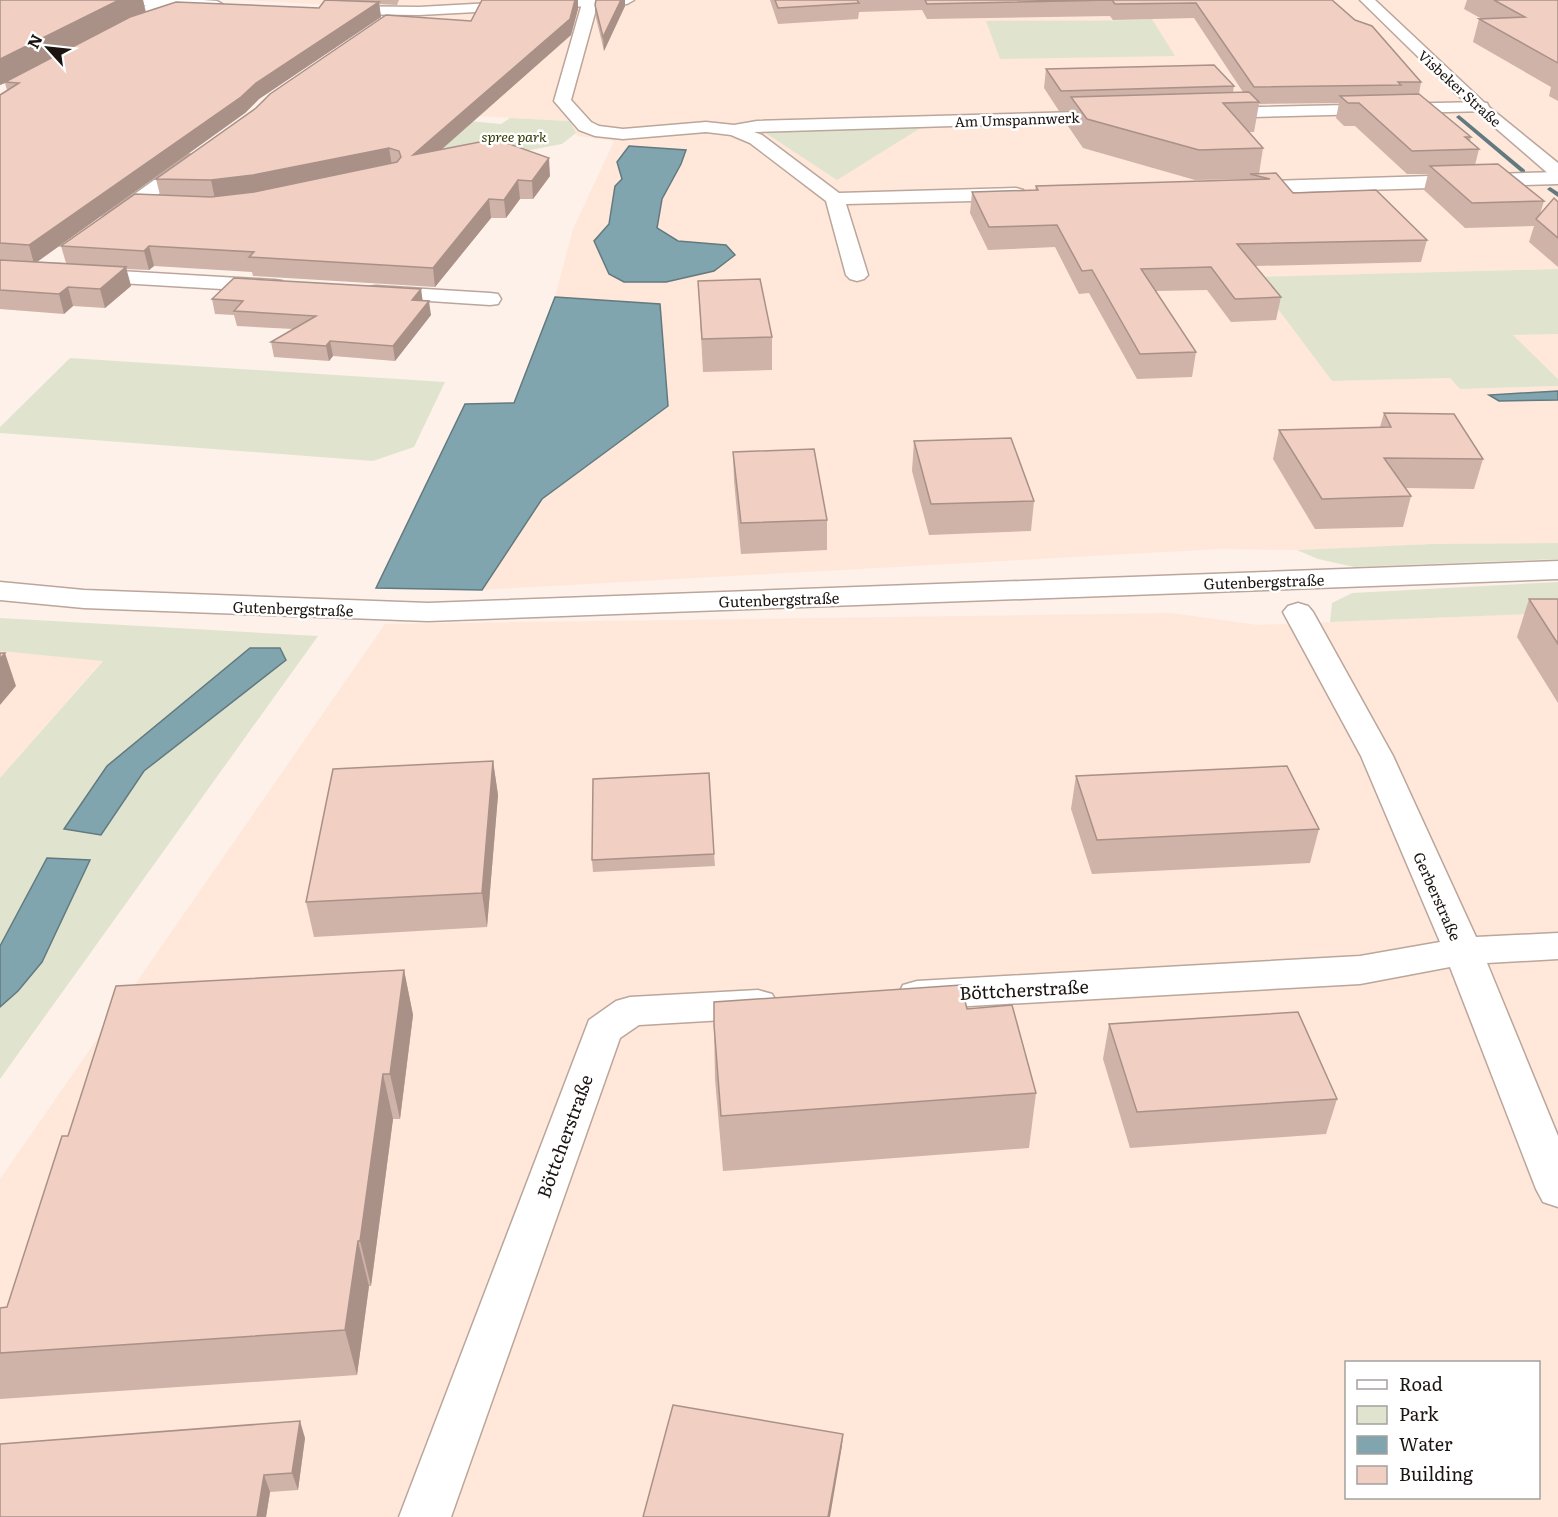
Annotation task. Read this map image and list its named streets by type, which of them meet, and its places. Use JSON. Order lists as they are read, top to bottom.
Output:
{
  "streets": {
    "street": [
      "Visbeker Straße",
      "Am Umspannwerk",
      "Gutenbergstraße",
      "Gerberstraße",
      "Böttcherstraße"
    ]
  },
  "crossings": [
    ["Gerberstraße", "Böttcherstraße"]
  ],
  "parks": ["spree park"],
  "legend": [
    "Road",
    "Park",
    "Water",
    "Building"
  ],
  "north": "top left"
}
